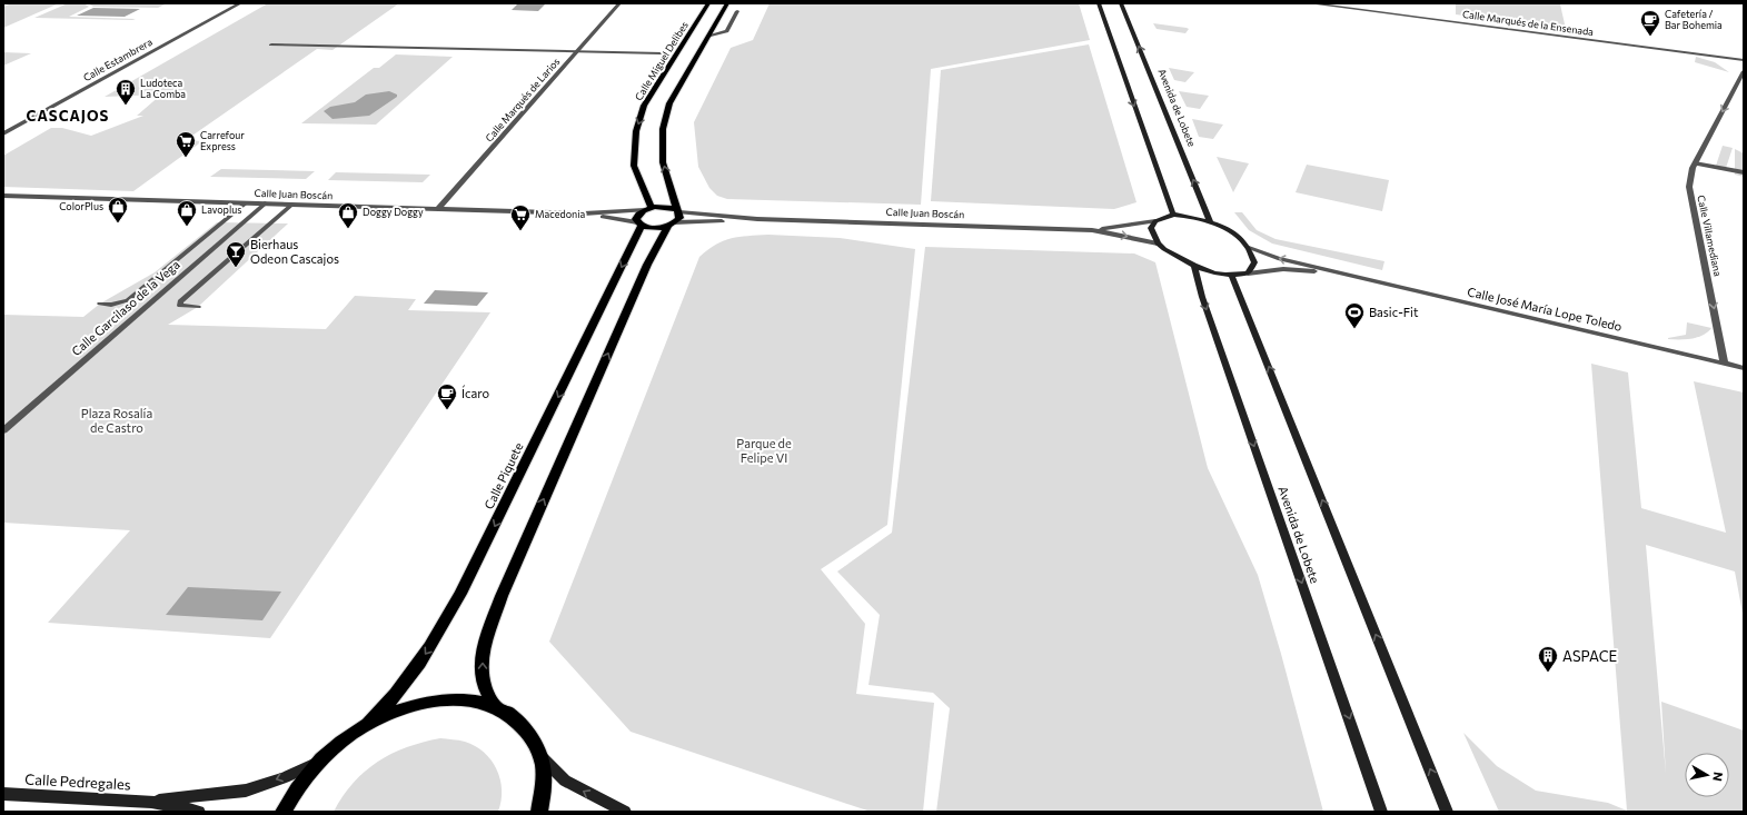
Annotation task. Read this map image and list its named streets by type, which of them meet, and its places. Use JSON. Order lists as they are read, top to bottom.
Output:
{
  "streets": {
    "main road": [
      "Calle Miguel Delibes",
      "Avenida de Lobete",
      "Calle Piquete",
      "Calle Pedregales"
    ],
    "street": [
      "Calle Marqués de la Ensenada",
      "Calle Estambrera",
      "Calle Marqués de Larios",
      "Calle Juan Boscán",
      "Calle Villamediana",
      "Calle Garcilaso de la Vega",
      "Calle José María Lope Toledo"
    ]
  },
  "crossings": [
    ["Calle Miguel Delibes", "Calle Juan Boscán"],
    ["Calle Miguel Delibes", "Calle Piquete"],
    ["Calle Marqués de Larios", "Calle Juan Boscán"],
    ["Calle Juan Boscán", "Calle Garcilaso de la Vega"],
    ["Calle Juan Boscán", "Calle Piquete"],
    ["Calle Villamediana", "Calle José María Lope Toledo"]
  ],
  "one_way": ["Calle Villamediana", "Calle Pedregales"],
  "districts": ["CASCAJOS"],
  "parks": ["Plaza Rosalía de Castro", "Parque de Felipe VI"],
  "places": {
    "cafe": ["Cafetería / Bar Bohemia", "Ícaro"],
    "building": ["Ludoteca La Comba", "ASPACE"],
    "supermarket": ["Carrefour Express", "Macedonia"],
    "shop": ["ColorPlus", "Lavoplus", "Doggy Doggy"],
    "bar": ["Bierhaus Odeon Cascajos"],
    "sports": ["Basic-Fit"]
  },
  "north": "right"
}
